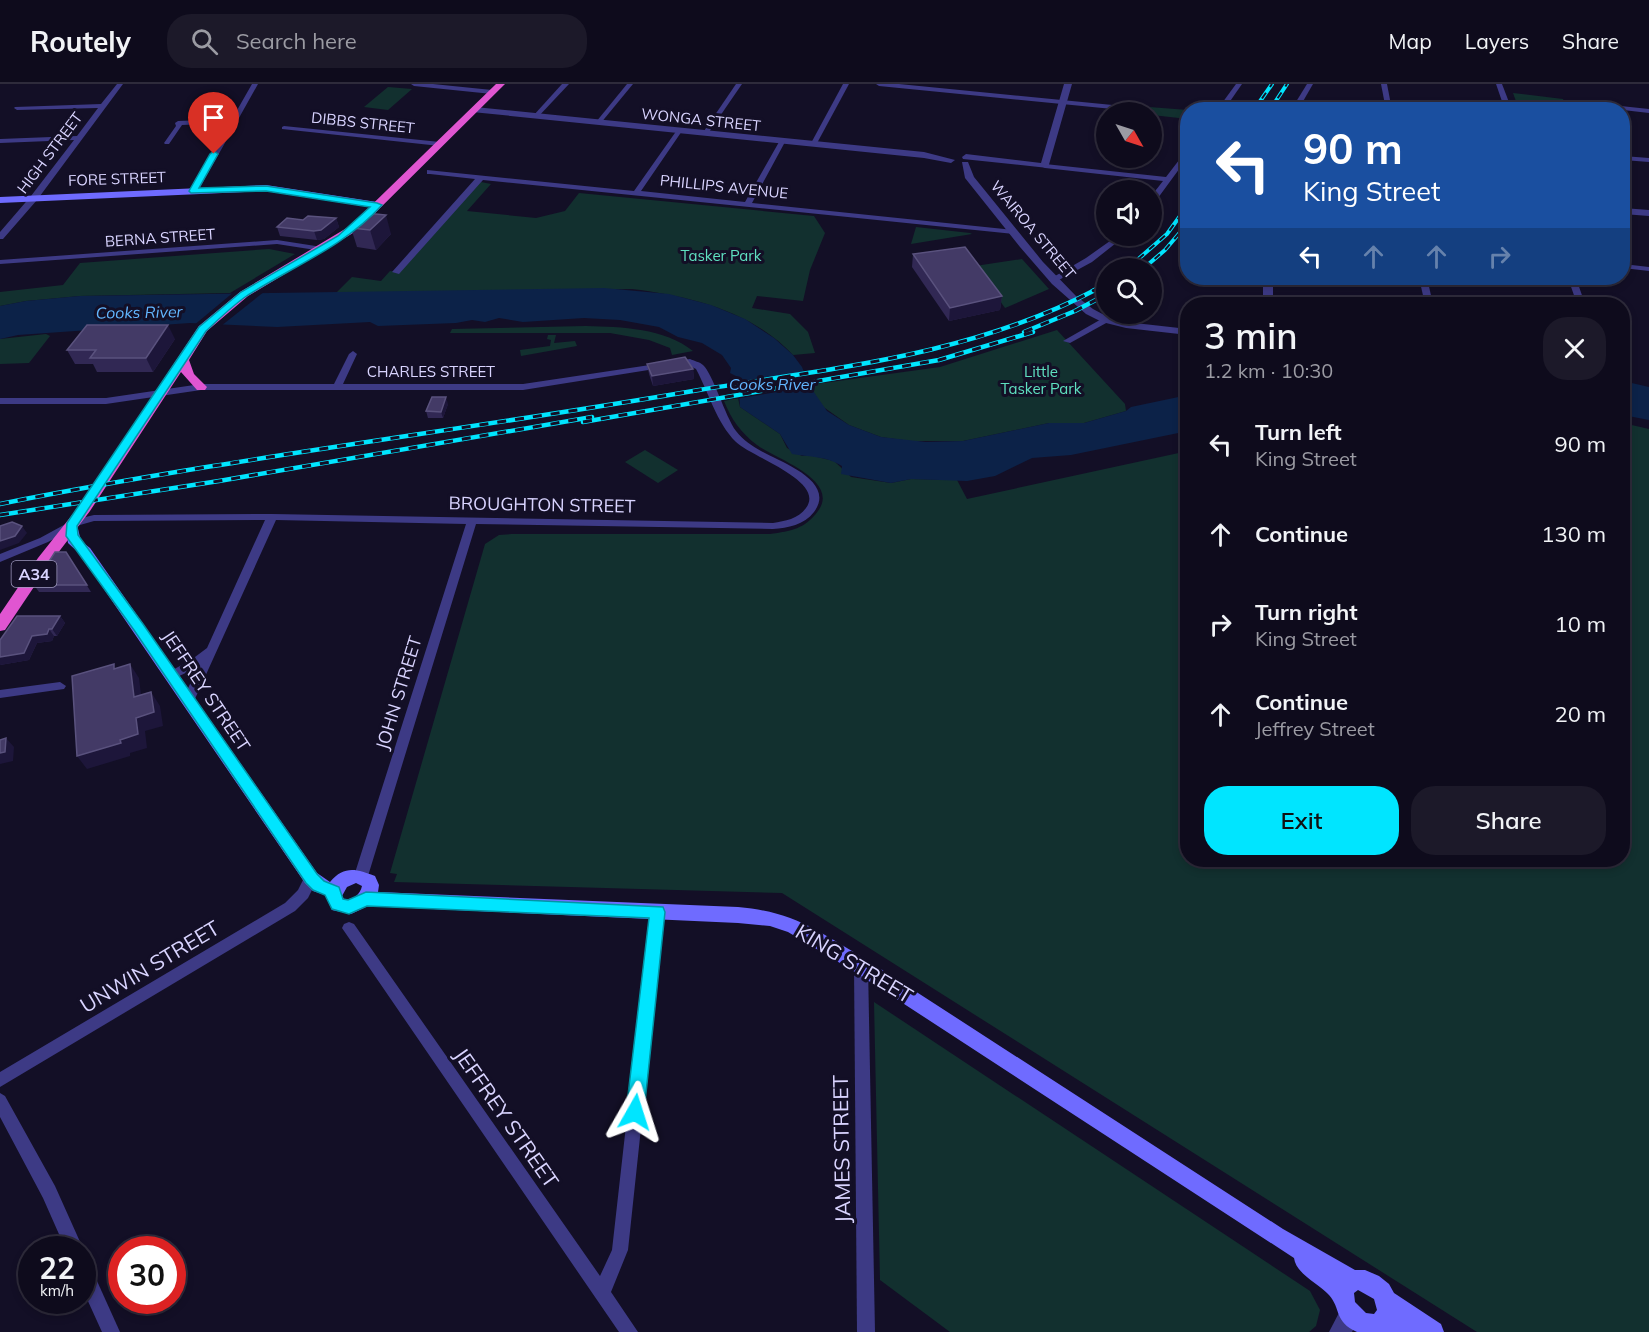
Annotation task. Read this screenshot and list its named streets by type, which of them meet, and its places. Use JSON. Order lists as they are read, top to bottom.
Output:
{
  "streets": {
    "highway": ["A34"],
    "main road": ["FORE STREET", "JEFFREY STREET", "KING STREET"],
    "street": [
      "WONGA STREET",
      "DIBBS STREET",
      "HIGH STREET",
      "PHILLIPS AVENUE",
      "WAIROA STREET",
      "BERNA STREET",
      "CHARLES STREET",
      "BROUGHTON STREET",
      "JOHN STREET",
      "UNWIN STREET",
      "JAMES STREET"
    ]
  },
  "crossings": [
    ["WONGA STREET", "WAIROA STREET"],
    ["WONGA STREET", "A34"],
    ["DIBBS STREET", "A34"],
    ["HIGH STREET", "FORE STREET"],
    ["FORE STREET", "A34"],
    ["PHILLIPS AVENUE", "WAIROA STREET"],
    ["BERNA STREET", "A34"],
    ["CHARLES STREET", "BROUGHTON STREET"],
    ["CHARLES STREET", "A34"],
    ["BROUGHTON STREET", "A34"],
    ["BROUGHTON STREET", "JEFFREY STREET"],
    ["BROUGHTON STREET", "JOHN STREET"],
    ["A34", "JEFFREY STREET"],
    ["JEFFREY STREET", "UNWIN STREET"],
    ["JOHN STREET", "KING STREET"],
    ["KING STREET", "JAMES STREET"]
  ],
  "water": ["Cooks River"],
  "parks": ["Tasker Park", "Little Tasker Park"],
  "north": "bottom right",
  "page": {
    "header": "Routely",
    "search": "Search here",
    "nav": ["Map", "Layers", "Share"],
    "turn": ["90 m", "King Street"],
    "heading": ["3 min", "1.2 km · 10:30"],
    "list": [
      {
        "name": "Turn left",
        "note": "King Street",
        "value": "90 m"
      },
      {
        "name": "Continue",
        "value": "130 m"
      },
      {
        "name": "Turn right",
        "note": "King Street",
        "value": "10 m"
      },
      {
        "name": "Continue",
        "note": "Jeffrey Street",
        "value": "20 m"
      }
    ],
    "buttons": ["Exit", "Share"],
    "speed": "22 km/h",
    "limit": "30"
  }
}
